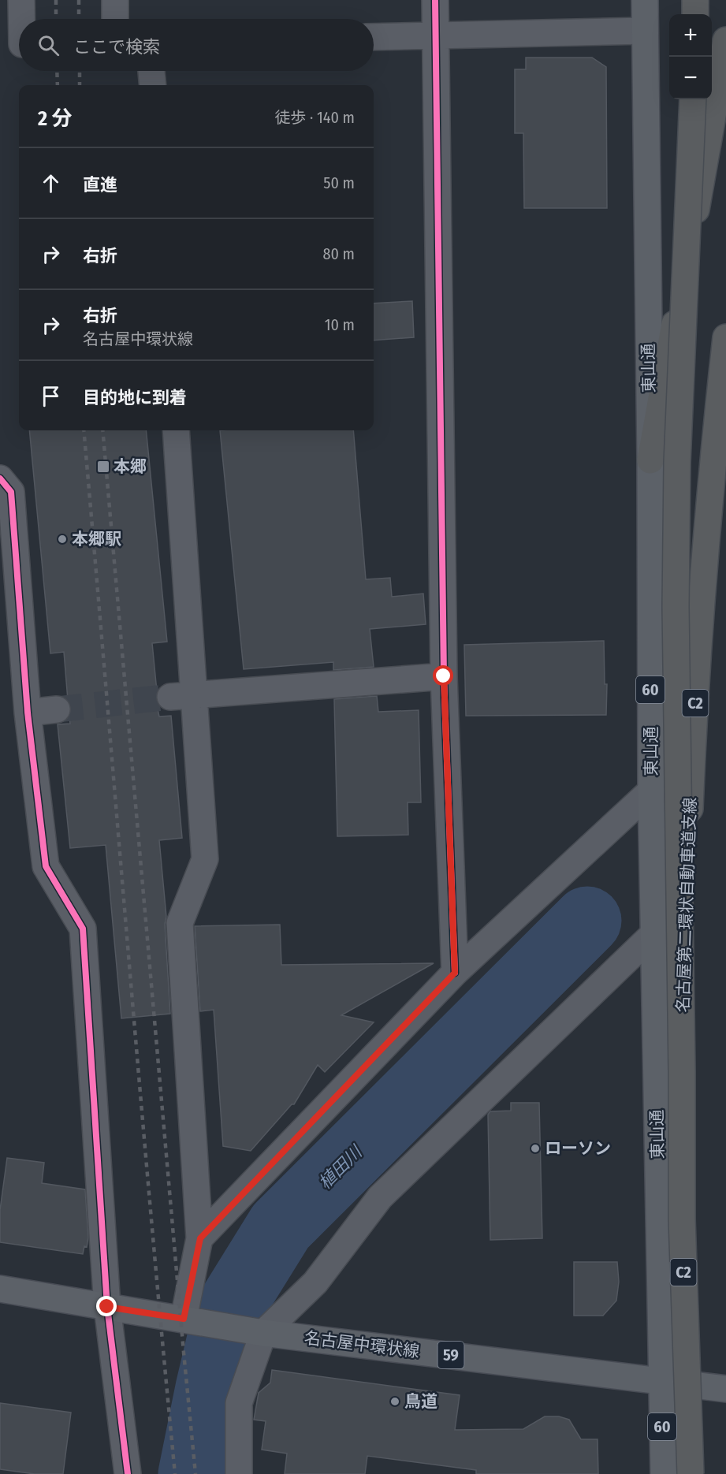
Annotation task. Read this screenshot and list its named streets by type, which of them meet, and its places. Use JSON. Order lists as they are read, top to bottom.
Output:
{
  "streets": {
    "highway": ["C2", "名古屋第二環状自動車道支線"],
    "main road": [
      "東山通",
      "60",
      "名古屋中環状線",
      "59"
    ]
  },
  "crossings": [
    ["東山通", "名古屋中環状線"]
  ],
  "water": ["植田川"],
  "places": {
    "transit": ["本郷"],
    "other": ["本郷駅", "ローソン", "鳥道"]
  },
  "page": {
    "map_buttons": ["+", "−"],
    "search": "ここで検索",
    "heading": ["2 分", "徒歩 · 140 m"],
    "list": [
      ["直進", "50 m"],
      ["右折", "80 m"],
      ["右折", "名古屋中環状線", "10 m"],
      "目的地に到着"
    ]
  }
}
